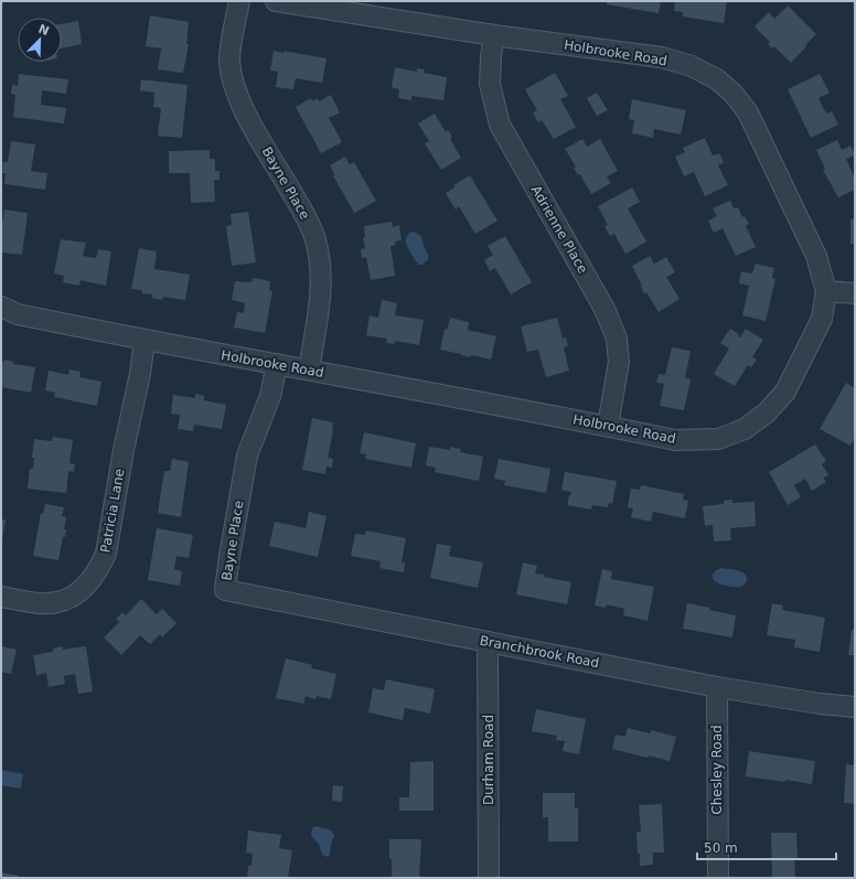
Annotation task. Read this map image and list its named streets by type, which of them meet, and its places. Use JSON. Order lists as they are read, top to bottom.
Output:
{
  "streets": {
    "street": [
      "Holbrooke Road",
      "Bayne Place",
      "Adrienne Place",
      "Patricia Lane",
      "Branchbrook Road",
      "Durham Road",
      "Chesley Road"
    ]
  },
  "crossings": [
    ["Holbrooke Road", "Bayne Place"],
    ["Holbrooke Road", "Adrienne Place"],
    ["Holbrooke Road", "Patricia Lane"],
    ["Bayne Place", "Branchbrook Road"],
    ["Branchbrook Road", "Durham Road"],
    ["Branchbrook Road", "Chesley Road"]
  ],
  "scale_bar": "50 m",
  "north": "top right"
}
